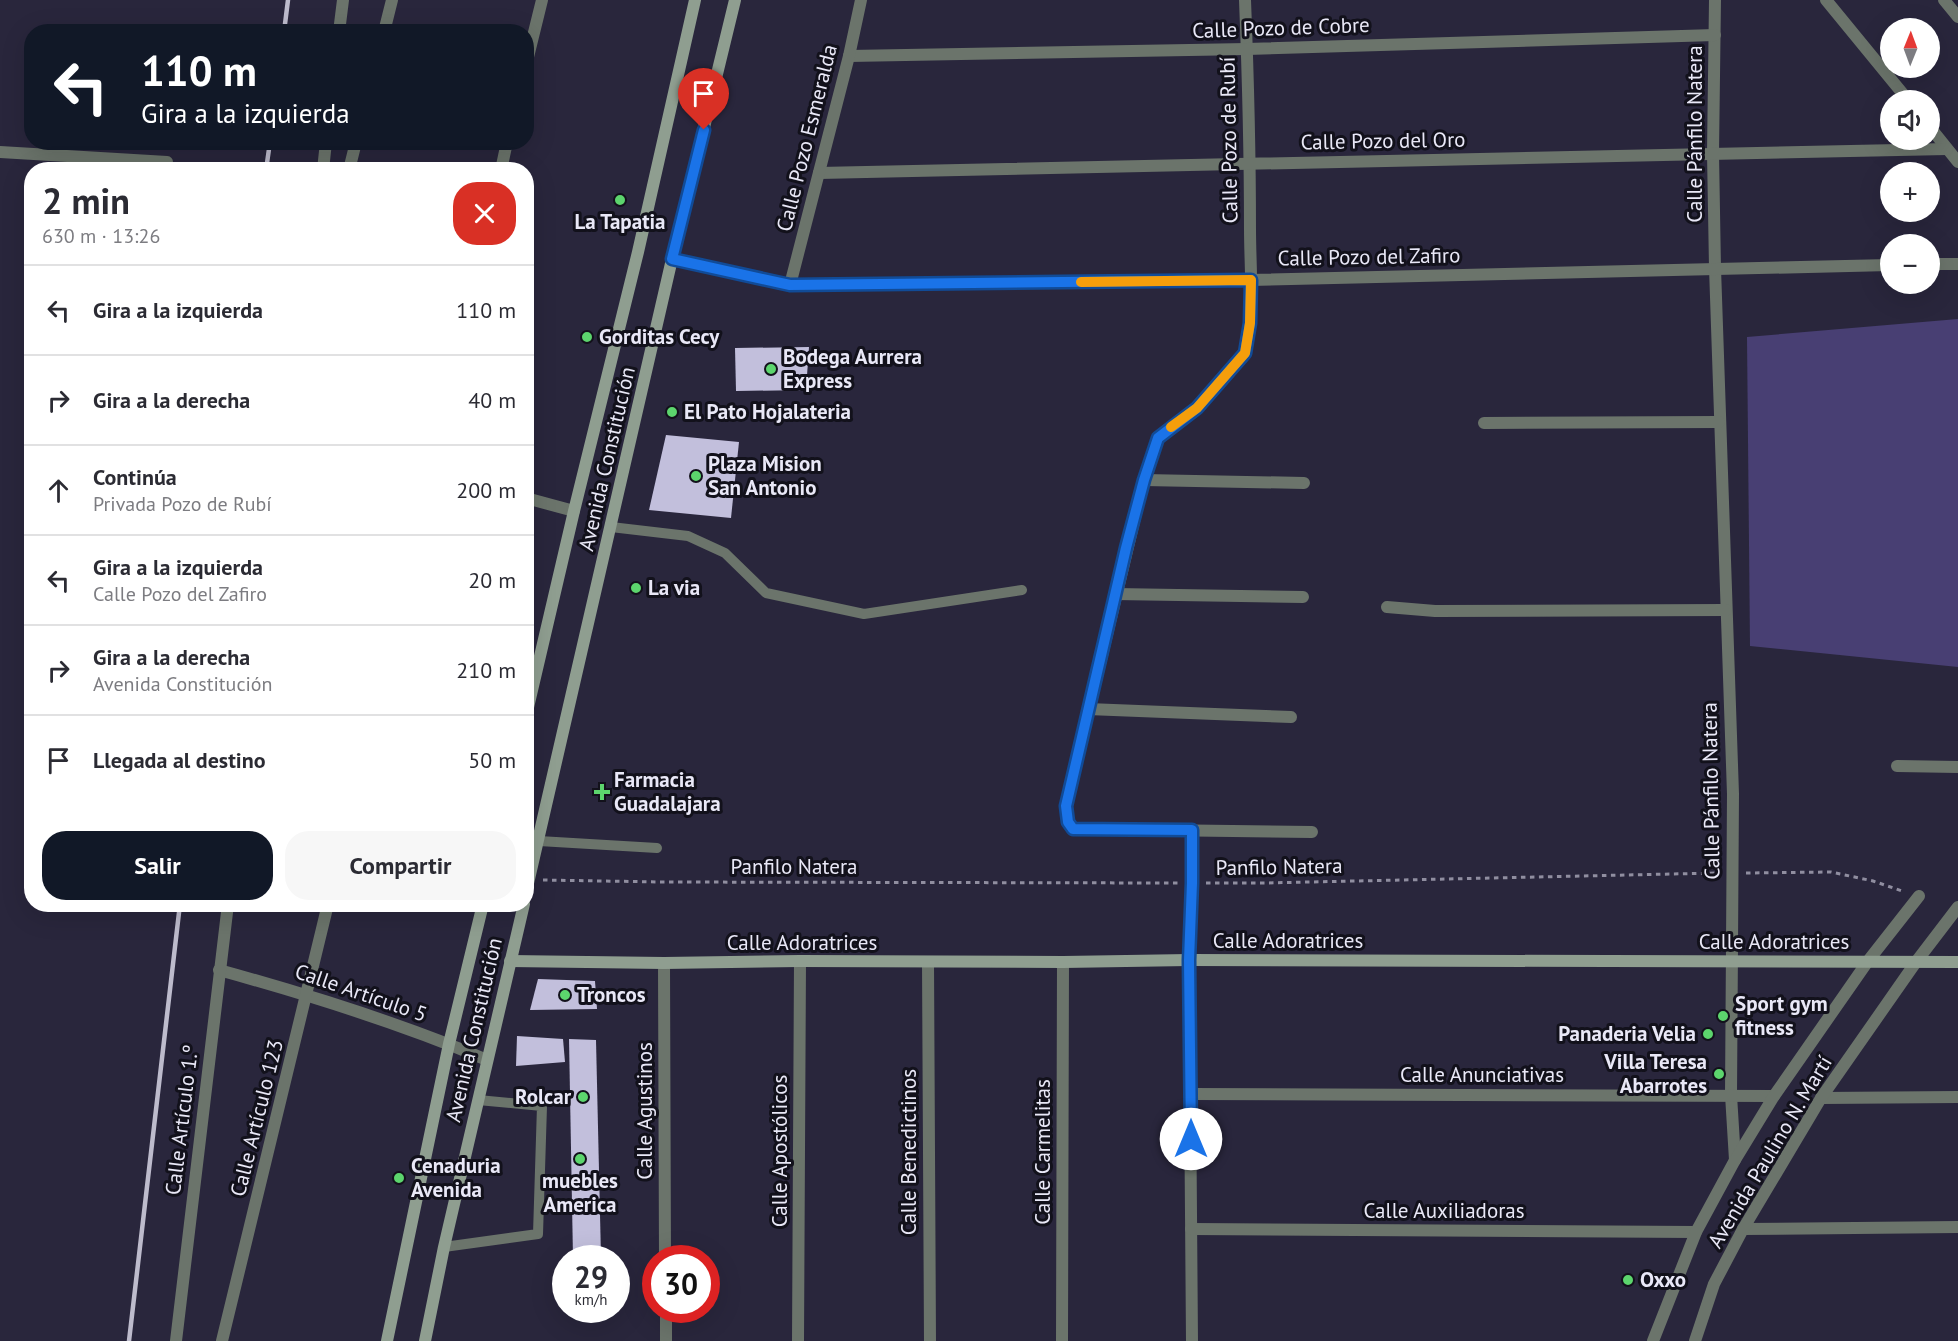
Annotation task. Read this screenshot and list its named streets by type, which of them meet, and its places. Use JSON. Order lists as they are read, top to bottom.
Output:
{
  "streets": {
    "main road": ["Avenida Constitución", "Calle Adoratrices"],
    "street": [
      "Calle Pozo de Cobre",
      "Calle Pánfilo Natera",
      "Calle Pozo Esmeralda",
      "Calle Pozo de Rubí",
      "Calle Pozo del Oro",
      "Calle Pozo del Zafiro",
      "Calle Artículo 5",
      "Calle Anunciativas",
      "Calle Agustinos",
      "Calle Artículo 123",
      "Calle Artículo 1.º",
      "Calle Apostólicos",
      "Calle Benedictinos",
      "Calle Carmelitas",
      "Avenida Paulino N. Martí",
      "Calle Auxiliadoras"
    ],
    "path": ["Panfilo Natera"]
  },
  "crossings": [
    ["Calle Pozo de Cobre", "Calle Pánfilo Natera"],
    ["Calle Pozo de Cobre", "Calle Pozo Esmeralda"],
    ["Calle Pozo de Cobre", "Calle Pozo de Rubí"],
    ["Calle Pánfilo Natera", "Calle Pozo del Oro"],
    ["Calle Pánfilo Natera", "Calle Pozo del Zafiro"],
    ["Calle Pánfilo Natera", "Panfilo Natera"],
    ["Calle Pánfilo Natera", "Calle Adoratrices"],
    ["Calle Pánfilo Natera", "Calle Anunciativas"],
    ["Calle Pánfilo Natera", "Avenida Paulino N. Martí"],
    ["Calle Pozo Esmeralda", "Calle Pozo del Oro"],
    ["Calle Pozo Esmeralda", "Calle Pozo del Zafiro"],
    ["Calle Pozo de Rubí", "Calle Pozo del Oro"],
    ["Calle Pozo de Rubí", "Calle Pozo del Zafiro"],
    ["Calle Pozo del Zafiro", "Avenida Constitución"],
    ["Avenida Constitución", "Calle Adoratrices"],
    ["Avenida Constitución", "Calle Artículo 5"],
    ["Panfilo Natera", "Avenida Paulino N. Martí"],
    ["Calle Adoratrices", "Calle Agustinos"],
    ["Calle Adoratrices", "Calle Apostólicos"],
    ["Calle Adoratrices", "Calle Benedictinos"],
    ["Calle Adoratrices", "Calle Carmelitas"],
    ["Calle Adoratrices", "Avenida Paulino N. Martí"],
    ["Calle Artículo 5", "Calle Artículo 123"],
    ["Calle Artículo 5", "Calle Artículo 1.º"],
    ["Calle Anunciativas", "Avenida Paulino N. Martí"],
    ["Avenida Paulino N. Martí", "Calle Auxiliadoras"]
  ],
  "places": {
    "other": [
      "La Tapatia",
      "Gorditas Cecy",
      "Bodega Aurrera Express",
      "El Pato Hojalateria",
      "Plaza Mision San Antonio",
      "La via",
      "Troncos",
      "Sport gym fitness",
      "Panaderia Velia",
      "Villa Teresa Abarrotes",
      "Rolcar",
      "muebles America",
      "Cenaduria Avenida",
      "Oxxo"
    ],
    "health": ["Farmacia Guadalajara"]
  },
  "north": "top",
  "page": {
    "map_buttons": ["+", "−"],
    "turn": ["110 m", "Gira a la izquierda"],
    "heading": ["2 min", "630 m · 13:26"],
    "list": [
      {
        "name": "Gira a la izquierda",
        "value": "110 m"
      },
      {
        "name": "Gira a la derecha",
        "value": "40 m"
      },
      {
        "name": "Continúa",
        "note": "Privada Pozo de Rubí",
        "value": "200 m"
      },
      {
        "name": "Gira a la izquierda",
        "note": "Calle Pozo del Zafiro",
        "value": "20 m"
      },
      {
        "name": "Gira a la derecha",
        "note": "Avenida Constitución",
        "value": "210 m"
      },
      {
        "name": "Llegada al destino",
        "value": "50 m"
      }
    ],
    "buttons": ["Salir", "Compartir"],
    "speed": "29 km/h",
    "limit": "30"
  }
}
